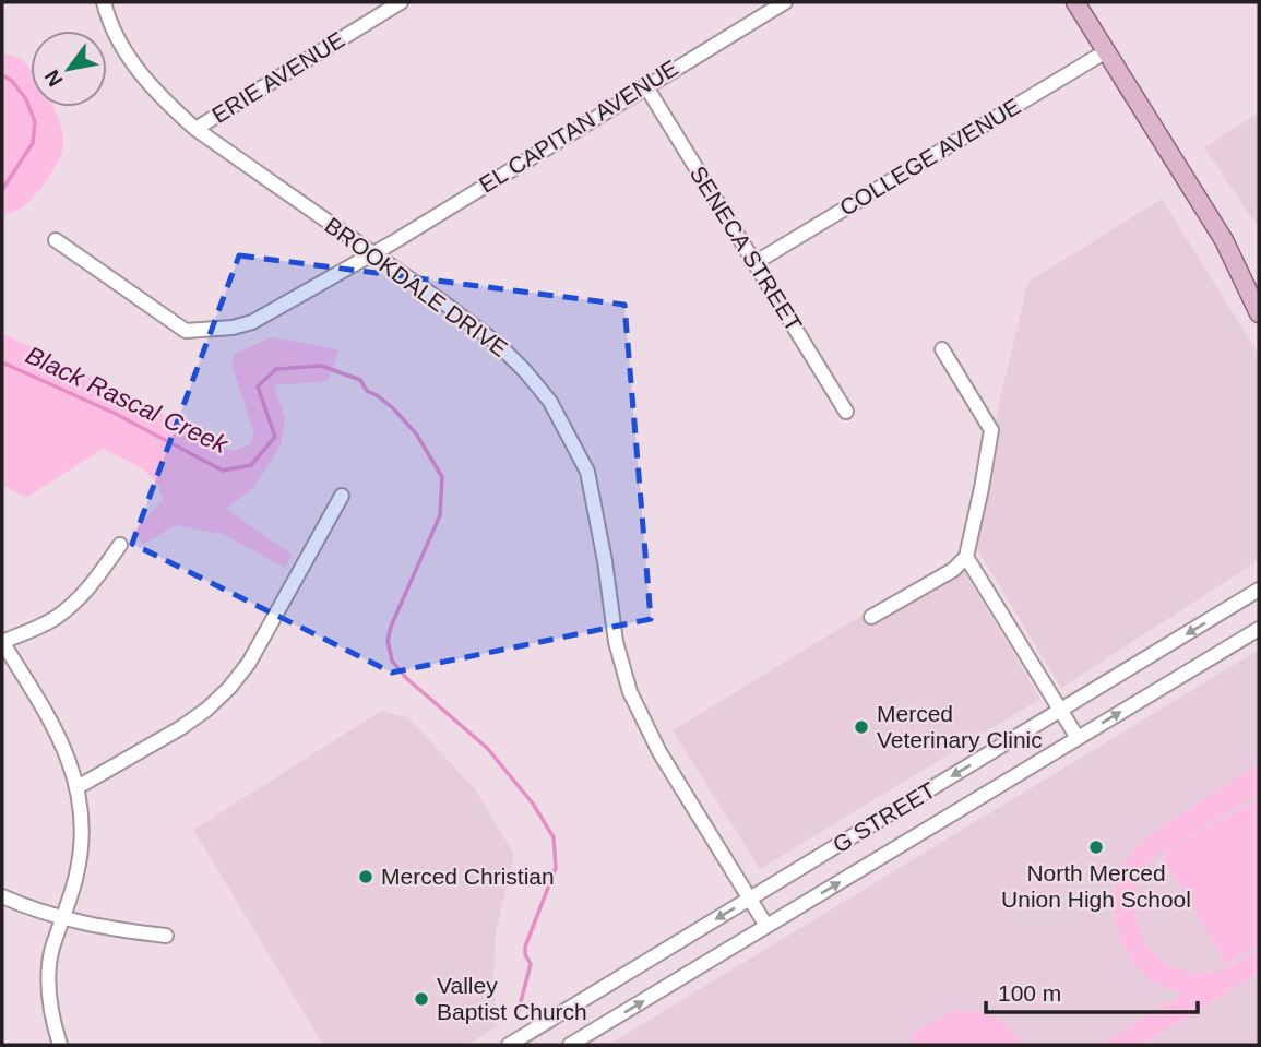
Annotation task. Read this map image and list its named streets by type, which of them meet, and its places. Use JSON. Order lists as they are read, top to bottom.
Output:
{
  "streets": {
    "street": [
      "ERIE AVENUE",
      "EL CAPITAN AVENUE",
      "COLLEGE AVENUE",
      "SENECA STREET",
      "BROOKDALE DRIVE",
      "G STREET"
    ]
  },
  "crossings": [
    ["ERIE AVENUE", "BROOKDALE DRIVE"],
    ["EL CAPITAN AVENUE", "SENECA STREET"],
    ["EL CAPITAN AVENUE", "BROOKDALE DRIVE"],
    ["COLLEGE AVENUE", "SENECA STREET"],
    ["BROOKDALE DRIVE", "G STREET"]
  ],
  "water": ["Black Rascal Creek"],
  "places": [
    "Merced Veterinary Clinic",
    "North Merced Union High School",
    "Merced Christian",
    "Valley Baptist Church"
  ],
  "scale_bar": "100 m",
  "north": "bottom left"
}
